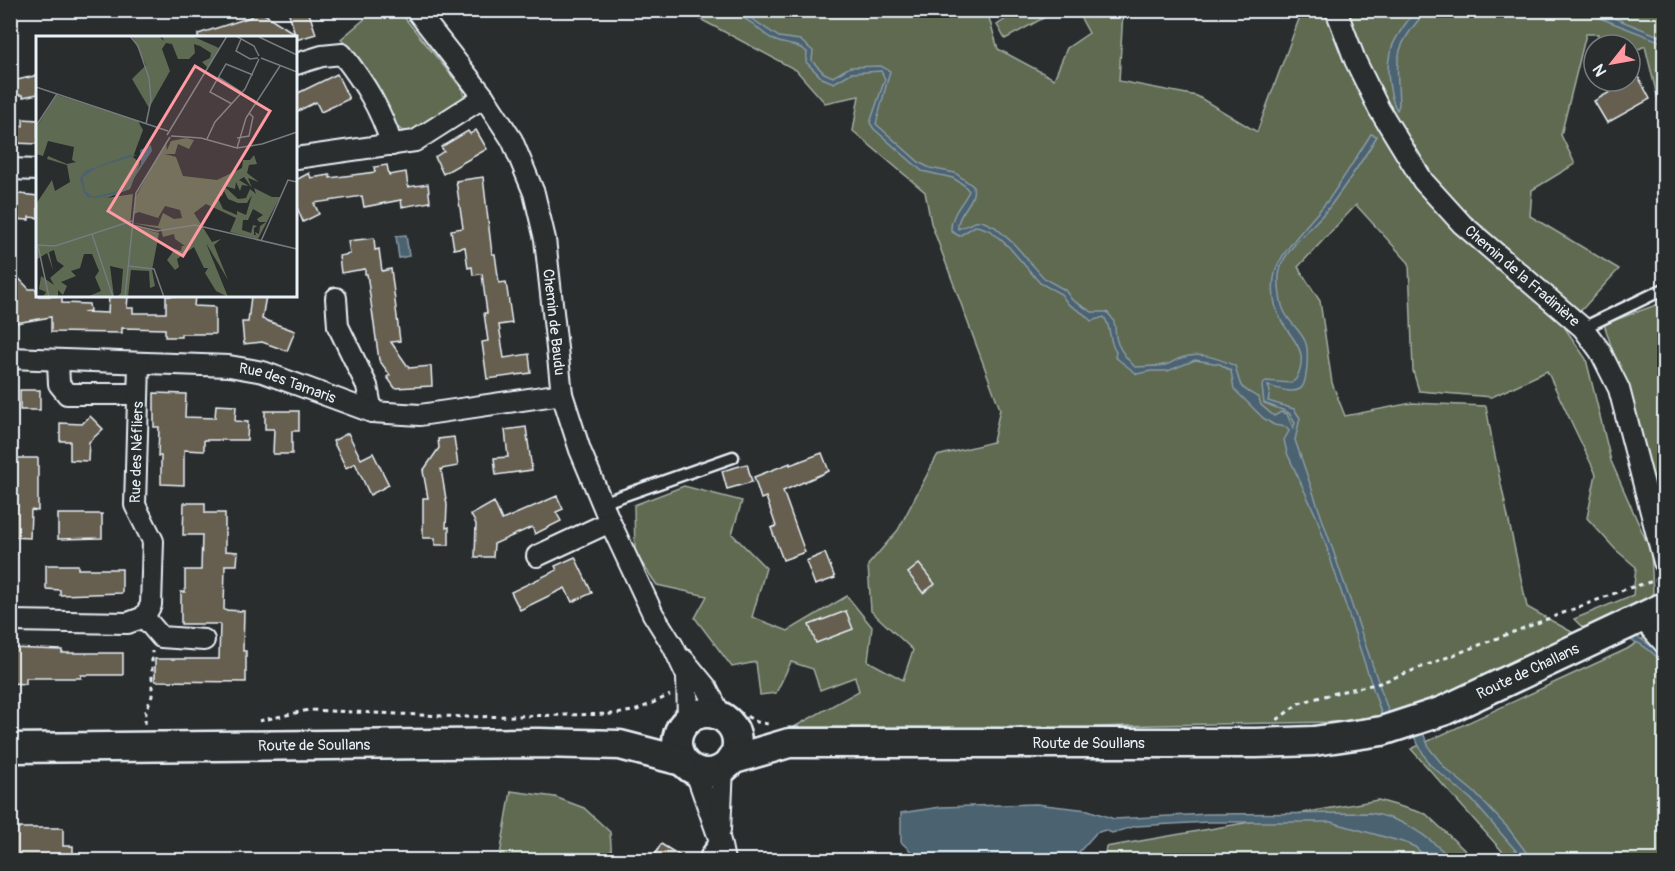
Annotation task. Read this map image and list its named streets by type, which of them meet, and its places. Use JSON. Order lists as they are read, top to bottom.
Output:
{
  "streets": {
    "main road": ["Route de Challans", "Route de Soullans"],
    "street": [
      "Chemin de la Fradinière",
      "Chemin de Baudu",
      "Rue des Tamaris",
      "Rue des Néfliers"
    ]
  },
  "crossings": [
    ["Chemin de Baudu", "Rue des Tamaris"],
    ["Chemin de Baudu", "Route de Soullans"],
    ["Rue des Tamaris", "Rue des Néfliers"],
    ["Route de Challans", "Route de Soullans"]
  ],
  "north": "bottom left"
}
